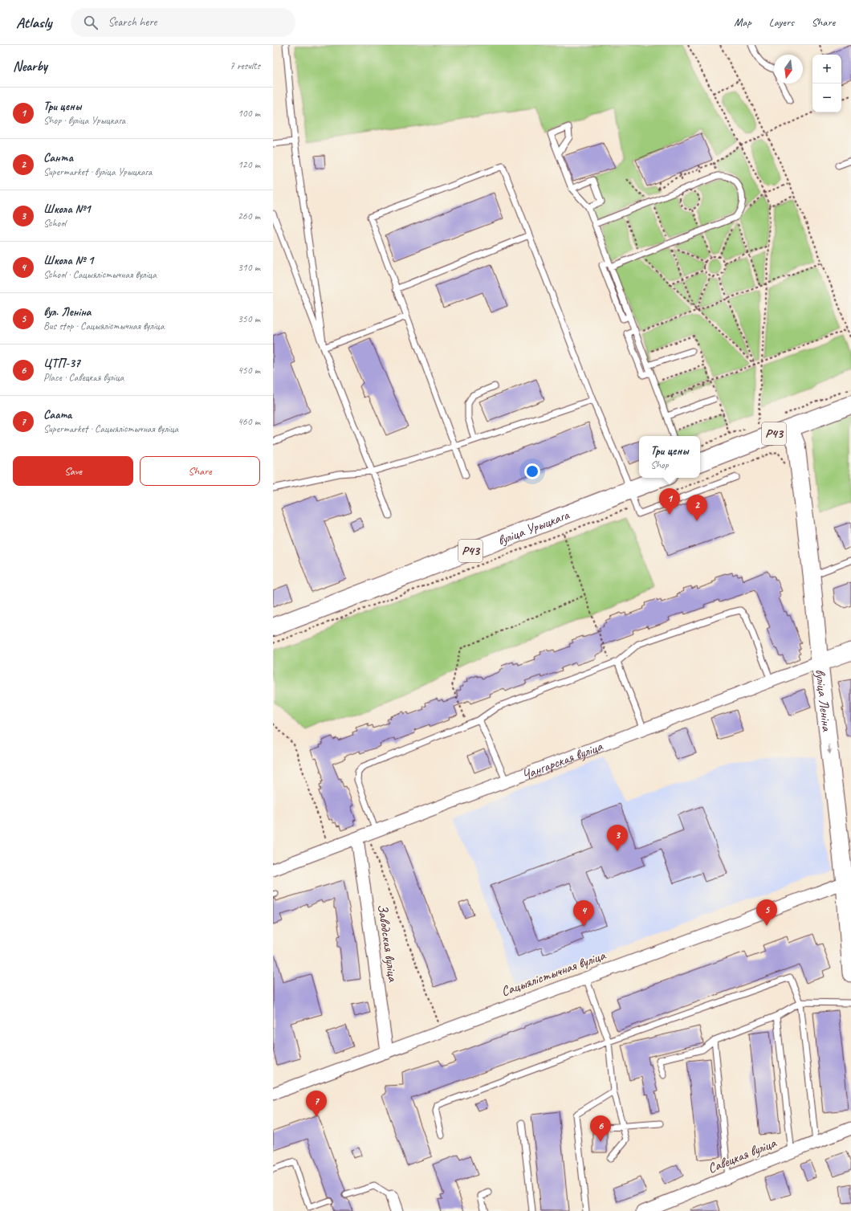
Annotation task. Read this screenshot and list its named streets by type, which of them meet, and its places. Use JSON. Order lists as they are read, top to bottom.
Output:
{
  "streets": {
    "main road": [
      "Р43",
      "вуліца Урыцкага",
      "вуліца Леніна",
      "Чангарская вуліца"
    ],
    "street": ["Заводская вуліца", "Сацыялістычная вуліца", "Савецкая вуліца"]
  },
  "crossings": [
    ["Р43", "вуліца Леніна"],
    ["вуліца Леніна", "Чангарская вуліца"],
    ["вуліца Леніна", "Сацыялістычная вуліца"],
    ["Чангарская вуліца", "Заводская вуліца"],
    ["Заводская вуліца", "Сацыялістычная вуліца"]
  ],
  "one_way": ["вуліца Леніна"],
  "north": "bottom",
  "page": {
    "header": "Atlasly",
    "search": "Search here",
    "nav": ["Map", "Layers", "Share"],
    "heading": ["Nearby", "7 results"],
    "map_buttons": ["+", "−"],
    "list": [
      {
        "mark": "1",
        "name": "Три цены",
        "note": "Shop · вуліца Урыцкага",
        "value": "100 m"
      },
      {
        "mark": "2",
        "name": "Санта",
        "note": "Supermarket · вуліца Урыцкага",
        "value": "120 m"
      },
      {
        "mark": "3",
        "name": "Школа №1",
        "note": "School",
        "value": "260 m"
      },
      {
        "mark": "4",
        "name": "Школа № 1",
        "note": "School · Сацыялістычная вуліца",
        "value": "310 m"
      },
      {
        "mark": "5",
        "name": "вул. Леніна",
        "note": "Bus stop · Сацыялістычная вуліца",
        "value": "350 m"
      },
      {
        "mark": "6",
        "name": "ЦТП-37",
        "note": "Place · Савецкая вуліца",
        "value": "450 m"
      },
      {
        "mark": "7",
        "name": "Саата",
        "note": "Supermarket · Сацыялістычная вуліца",
        "value": "460 m"
      }
    ],
    "popup": ["Три цены", "Shop"],
    "buttons": ["Save", "Share"],
    "pins": [
      "1",
      "2",
      "3",
      "5",
      "4",
      "7",
      "6"
    ]
  }
}
